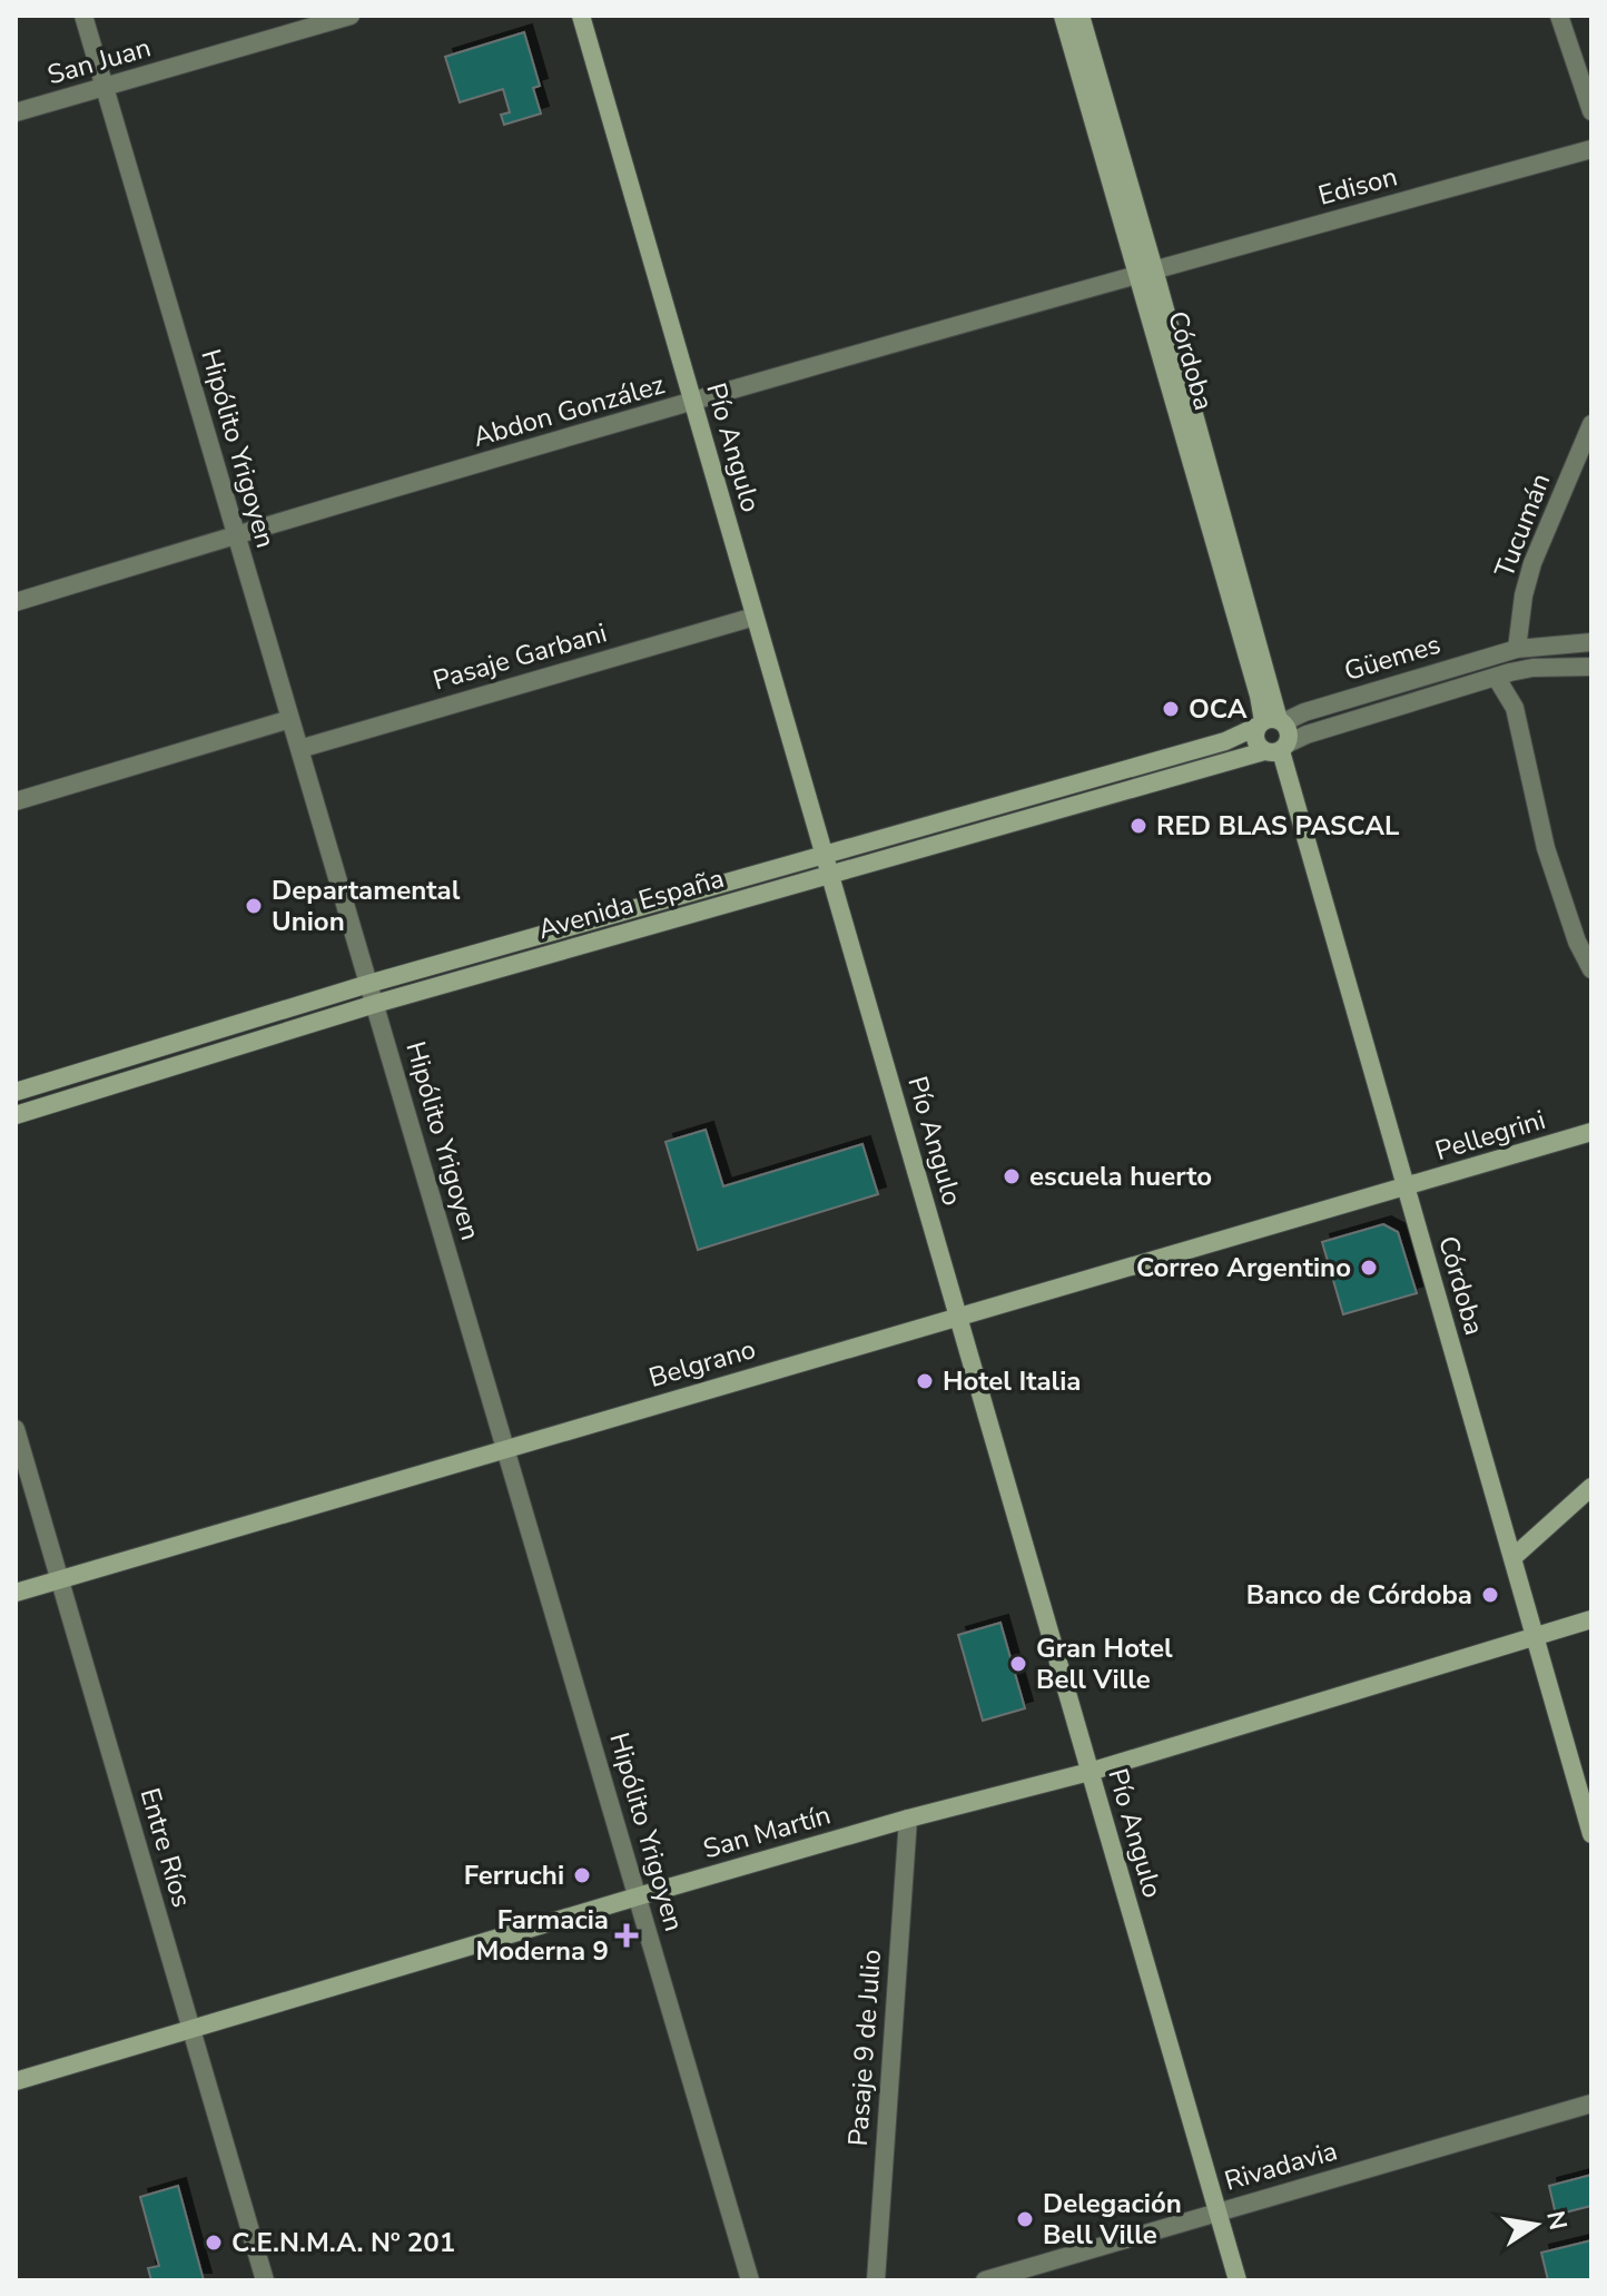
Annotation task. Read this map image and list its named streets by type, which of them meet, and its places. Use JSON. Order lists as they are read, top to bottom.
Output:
{
  "streets": {
    "street": [
      "San Juan",
      "Edison",
      "Córdoba",
      "Abdon González",
      "Pío Angulo",
      "Hipólito Yrigoyen",
      "Tucumán",
      "Pasaje Garbani",
      "Güemes",
      "Avenida España",
      "Pellegrini",
      "Belgrano",
      "San Martín",
      "Entre Ríos",
      "Pasaje 9 de Julio",
      "Rivadavia"
    ]
  },
  "crossings": [
    ["San Juan", "Hipólito Yrigoyen"],
    ["Edison", "Córdoba"],
    ["Edison", "Abdon González"],
    ["Córdoba", "Abdon González"],
    ["Córdoba", "Güemes"],
    ["Córdoba", "Avenida España"],
    ["Córdoba", "Pellegrini"],
    ["Córdoba", "Belgrano"],
    ["Córdoba", "San Martín"],
    ["Abdon González", "Pío Angulo"],
    ["Abdon González", "Hipólito Yrigoyen"],
    ["Pío Angulo", "Pasaje Garbani"],
    ["Pío Angulo", "Avenida España"],
    ["Pío Angulo", "Belgrano"],
    ["Pío Angulo", "San Martín"],
    ["Pío Angulo", "Rivadavia"],
    ["Hipólito Yrigoyen", "Pasaje Garbani"],
    ["Hipólito Yrigoyen", "Avenida España"],
    ["Hipólito Yrigoyen", "Belgrano"],
    ["Hipólito Yrigoyen", "San Martín"],
    ["Tucumán", "Güemes"],
    ["Güemes", "Avenida España"],
    ["Pellegrini", "Belgrano"],
    ["Belgrano", "Entre Ríos"],
    ["San Martín", "Entre Ríos"],
    ["San Martín", "Pasaje 9 de Julio"]
  ],
  "places": {
    "other": [
      "OCA",
      "RED BLAS PASCAL",
      "Departamental Union",
      "escuela huerto",
      "Correo Argentino",
      "Hotel Italia",
      "Banco de Córdoba",
      "Gran Hotel Bell Ville",
      "Ferruchi",
      "Delegación Bell Ville",
      "C.E.N.M.A. Nº 201"
    ],
    "health": ["Farmacia Moderna 9"]
  },
  "north": "right"
}
